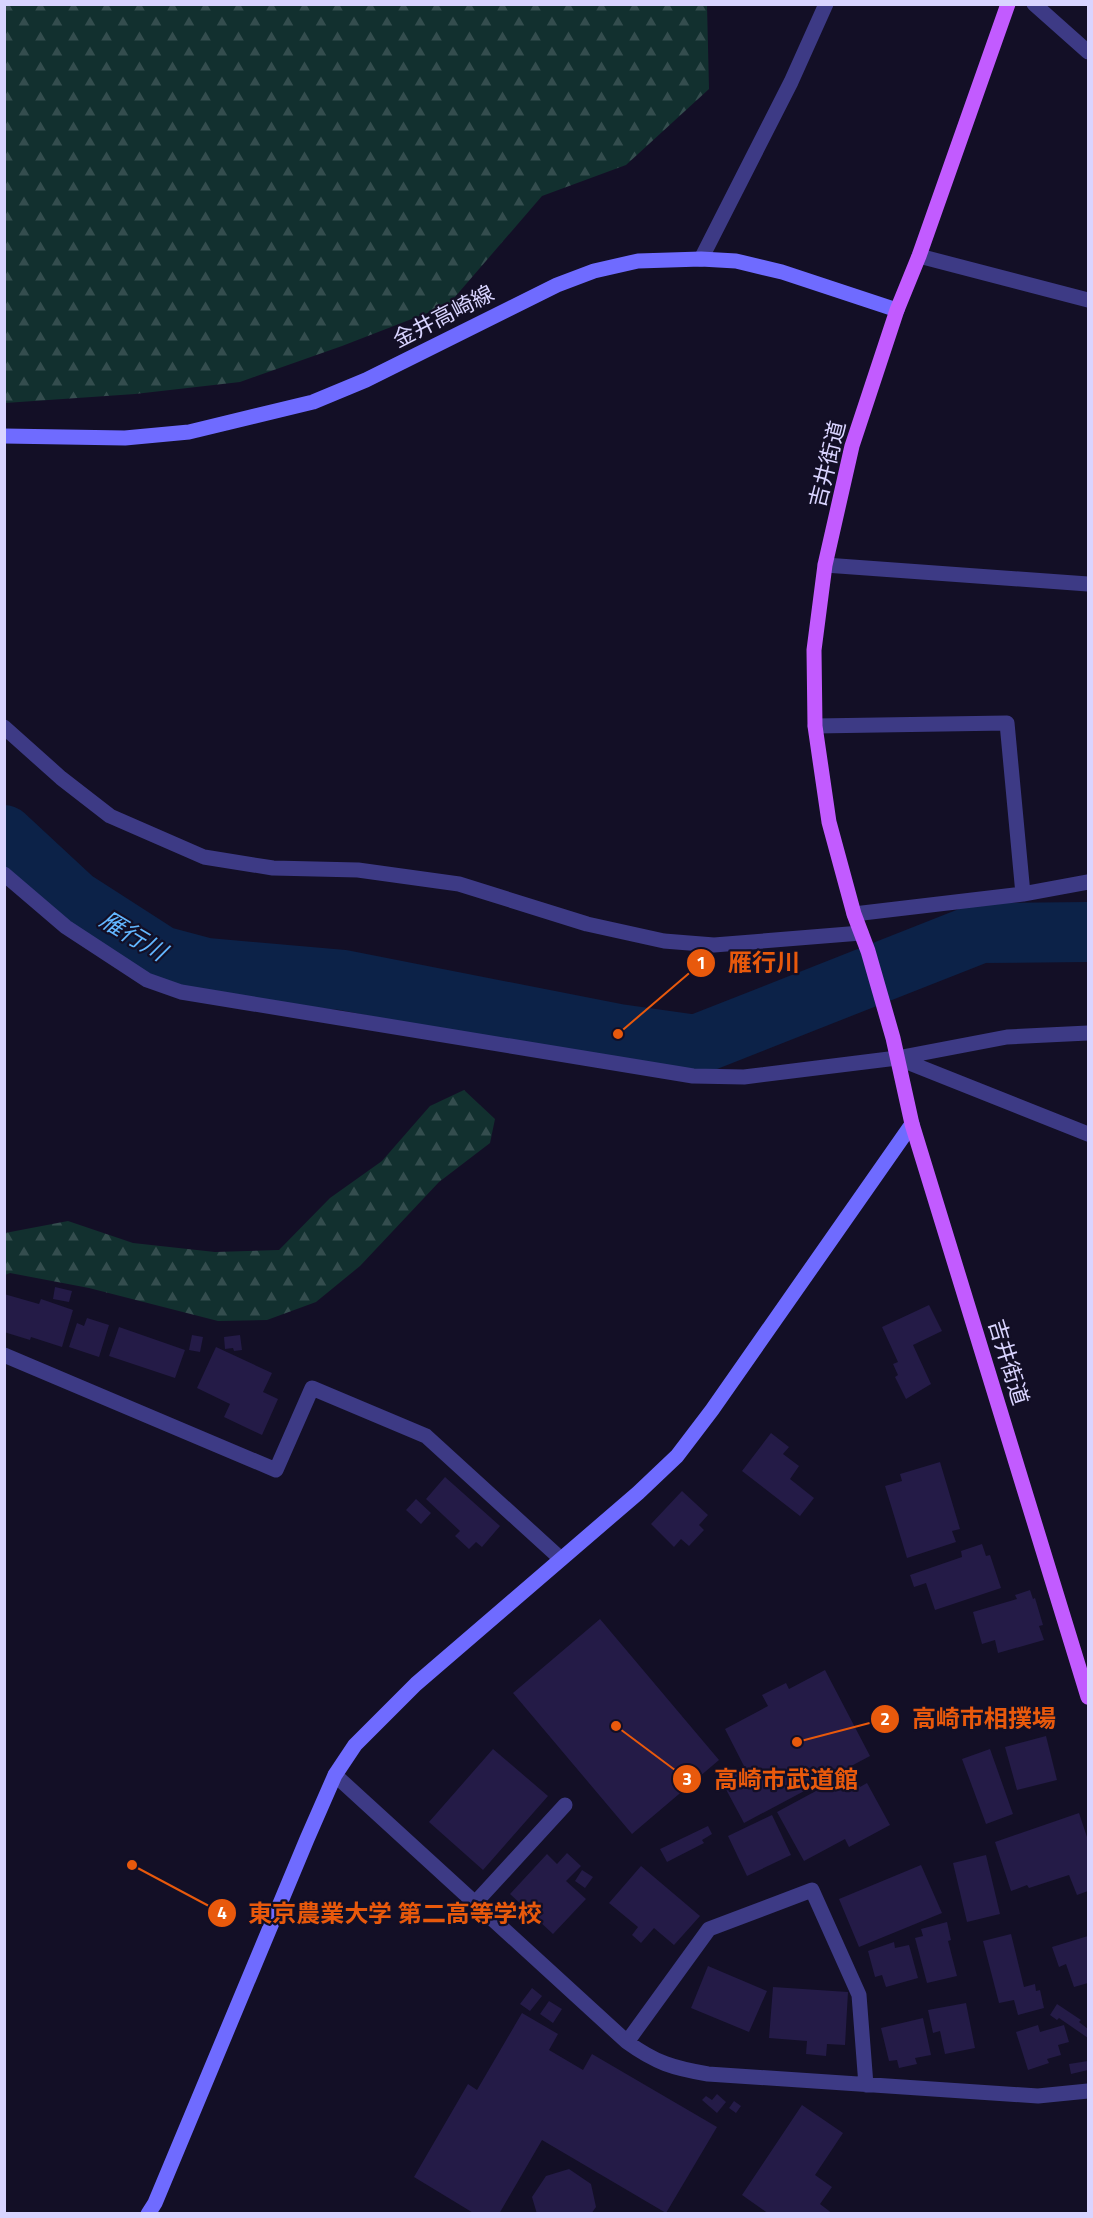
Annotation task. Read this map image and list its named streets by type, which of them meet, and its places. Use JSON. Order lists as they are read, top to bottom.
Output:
{
  "streets": {
    "main road": ["吉井街道"],
    "street": ["金井高崎線"]
  },
  "crossings": [
    ["金井高崎線", "吉井街道"]
  ],
  "water": ["雁行川"],
  "places": [
    "雁行川",
    "高崎市武道館",
    "高崎市相撲場",
    "東京農業大学 第二高等学校"
  ]
}
